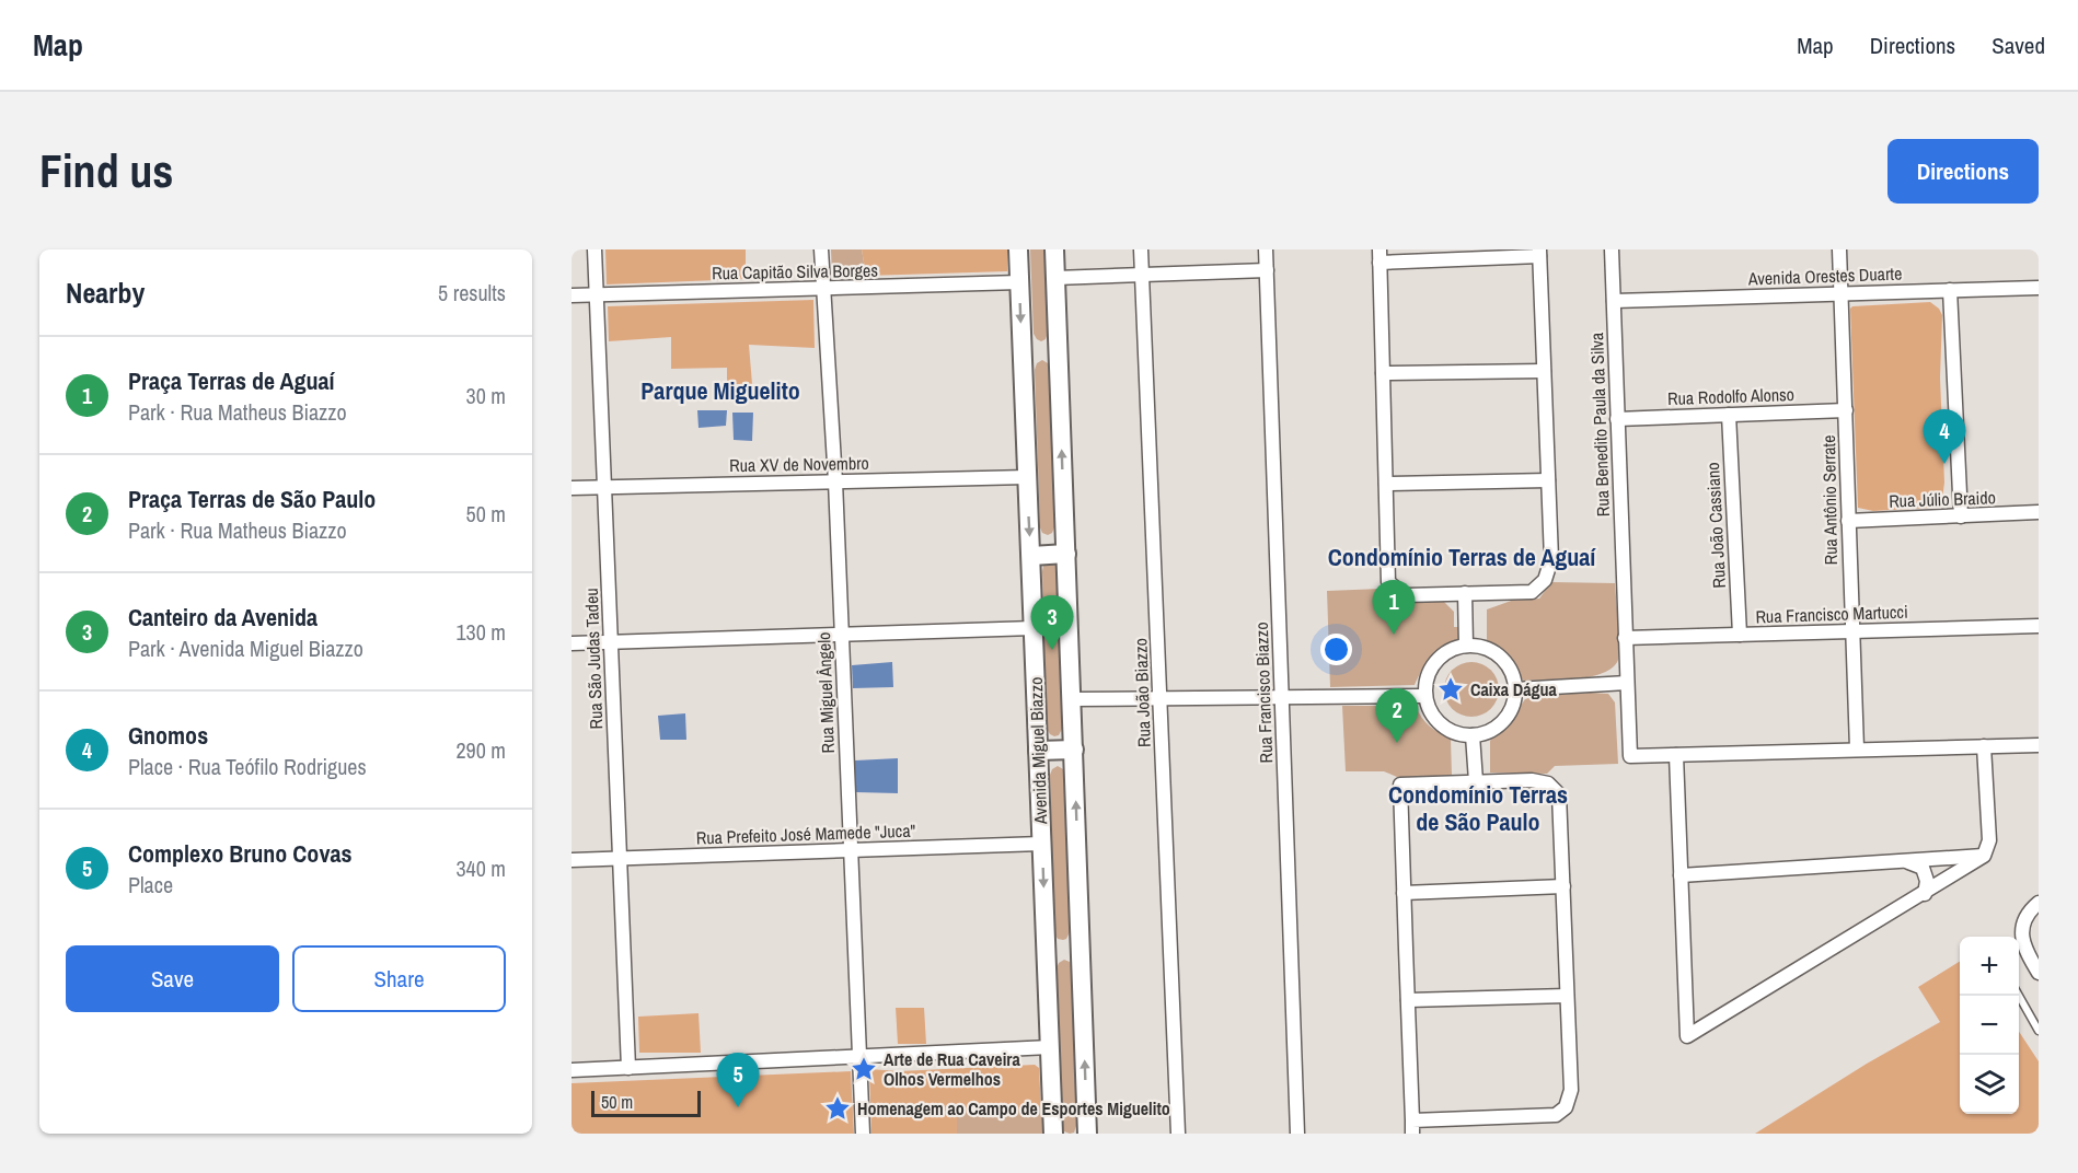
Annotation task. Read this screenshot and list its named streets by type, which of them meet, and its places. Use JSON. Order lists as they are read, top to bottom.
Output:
{
  "streets": {
    "street": [
      "Rua Capitão Silva Borges",
      "Avenida Orestes Duarte",
      "Rua Rodolfo Alonso",
      "Rua Benedito Paula da Silva",
      "Rua XV de Novembro",
      "Rua Júlio Braido",
      "Rua Antônio Serrate",
      "Rua João Cassiano",
      "Rua Francisco Martucci",
      "Rua São Judas Tadeu",
      "Rua Miguel Ângelo",
      "Rua João Biazzo",
      "Rua Francisco Biazzo",
      "Avenida Miguel Biazzo",
      "Rua Prefeito José Mamede \"Juca\""
    ]
  },
  "crossings": [
    ["Rua Capitão Silva Borges", "Rua São Judas Tadeu"],
    ["Rua Capitão Silva Borges", "Rua Miguel Ângelo"],
    ["Rua Capitão Silva Borges", "Avenida Miguel Biazzo"],
    ["Avenida Orestes Duarte", "Rua Benedito Paula da Silva"],
    ["Avenida Orestes Duarte", "Rua Antônio Serrate"],
    ["Rua Rodolfo Alonso", "Rua Benedito Paula da Silva"],
    ["Rua Rodolfo Alonso", "Rua Antônio Serrate"],
    ["Rua Rodolfo Alonso", "Rua João Cassiano"],
    ["Rua Benedito Paula da Silva", "Rua Francisco Martucci"],
    ["Rua XV de Novembro", "Rua São Judas Tadeu"],
    ["Rua XV de Novembro", "Rua Miguel Ângelo"],
    ["Rua XV de Novembro", "Avenida Miguel Biazzo"],
    ["Rua Júlio Braido", "Rua Antônio Serrate"],
    ["Rua Antônio Serrate", "Rua Francisco Martucci"],
    ["Rua João Cassiano", "Rua Francisco Martucci"],
    ["Rua São Judas Tadeu", "Rua Prefeito José Mamede \"Juca\""],
    ["Rua Miguel Ângelo", "Rua Prefeito José Mamede \"Juca\""],
    ["Avenida Miguel Biazzo", "Rua Prefeito José Mamede \"Juca\""]
  ],
  "districts": ["Parque Miguelito", "Condomínio Terras de Aguaí", "Condomínio Terras de São Paulo"],
  "places": {
    "place": ["Caixa Dágua", "Arte de Rua Caveira Olhos Vermelhos", "Homenagem ao Campo de Esportes Miguelito"]
  },
  "scale_bar": "50 m",
  "page": {
    "header": "Map",
    "nav": ["Map", "Directions", "Saved"],
    "buttons": [
      "Directions",
      ["Save", "Share"]
    ],
    "title": "Find us",
    "heading": ["Nearby", "5 results"],
    "list": [
      {
        "mark": "1",
        "name": "Praça Terras de Aguaí",
        "note": "Park · Rua Matheus Biazzo",
        "value": "30 m"
      },
      {
        "mark": "2",
        "name": "Praça Terras de São Paulo",
        "note": "Park · Rua Matheus Biazzo",
        "value": "50 m"
      },
      {
        "mark": "3",
        "name": "Canteiro da Avenida",
        "note": "Park · Avenida Miguel Biazzo",
        "value": "130 m"
      },
      {
        "mark": "4",
        "name": "Gnomos",
        "note": "Place · Rua Teófilo Rodrigues",
        "value": "290 m"
      },
      {
        "mark": "5",
        "name": "Complexo Bruno Covas",
        "note": "Place",
        "value": "340 m"
      }
    ],
    "pins": [
      "4",
      "1",
      "3",
      "2",
      "5"
    ],
    "map_buttons": ["+", "−"],
    "scale": "50 m"
  }
}
